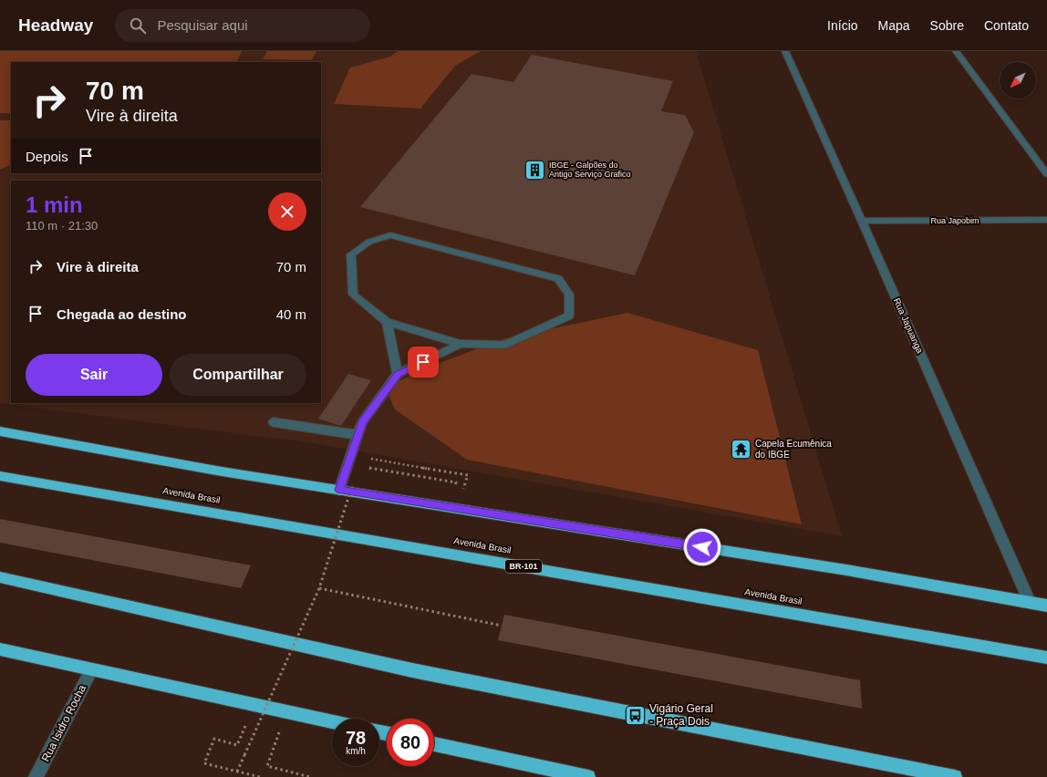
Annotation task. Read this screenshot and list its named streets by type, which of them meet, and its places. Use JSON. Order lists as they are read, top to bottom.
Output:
{
  "streets": {
    "highway": ["Avenida Brasil", "BR-101"],
    "street": ["Rua Japobim", "Rua Japuanga", "Rua Isidro Rocha"]
  },
  "crossings": [
    ["Rua Japobim", "Rua Japuanga"]
  ],
  "places": {
    "building": ["IBGE - Galpões do Antigo Serviço Grafico"],
    "temple": ["Capela Ecumênica do IBGE"],
    "bus stop": ["Vigário Geral - Praça Dois"]
  },
  "north": "bottom left",
  "page": {
    "header": "Headway",
    "search": "Pesquisar aqui",
    "nav": [
      "Início",
      "Mapa",
      "Sobre",
      "Contato"
    ],
    "turn": ["70 m", "Vire à direita"],
    "then": "Depois",
    "heading": ["1 min", "110 m · 21:30"],
    "list": [
      {
        "name": "Vire à direita",
        "value": "70 m"
      },
      {
        "name": "Chegada ao destino",
        "value": "40 m"
      }
    ],
    "buttons": ["Sair", "Compartilhar"],
    "speed": "78 km/h",
    "limit": "80"
  }
}
